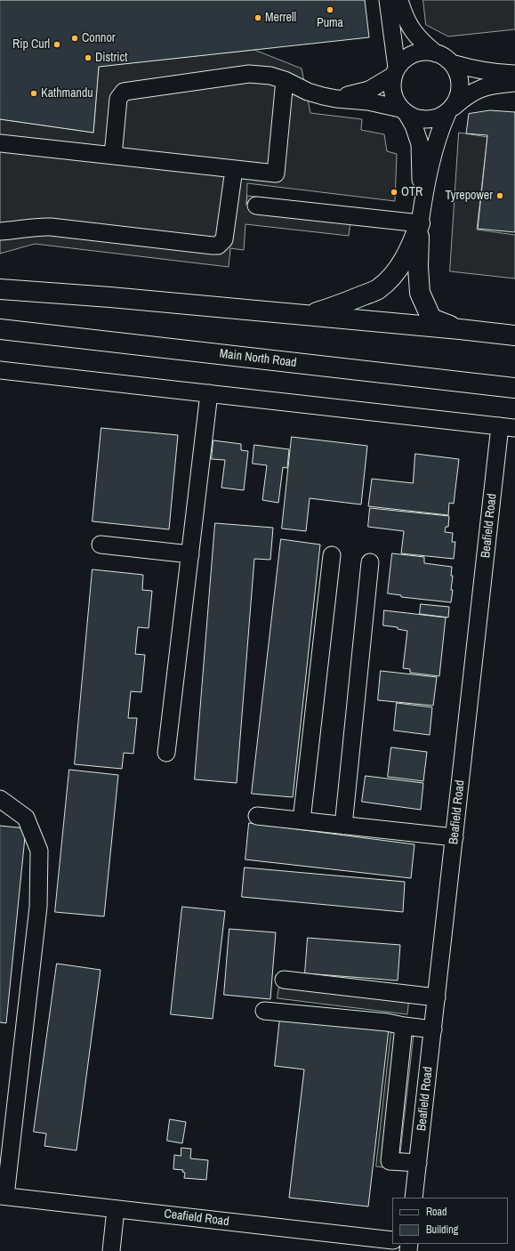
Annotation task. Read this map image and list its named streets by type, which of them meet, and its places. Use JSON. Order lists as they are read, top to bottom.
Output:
{
  "streets": {
    "highway": ["Main North Road"],
    "street": ["Beafield Road", "Ceafield Road"]
  },
  "places": [
    "Puma",
    "Merrell",
    "Connor",
    "Rip Curl",
    "District",
    "Kathmandu",
    "OTR",
    "Tyrepower"
  ],
  "legend": ["Road", "Building"]
}
